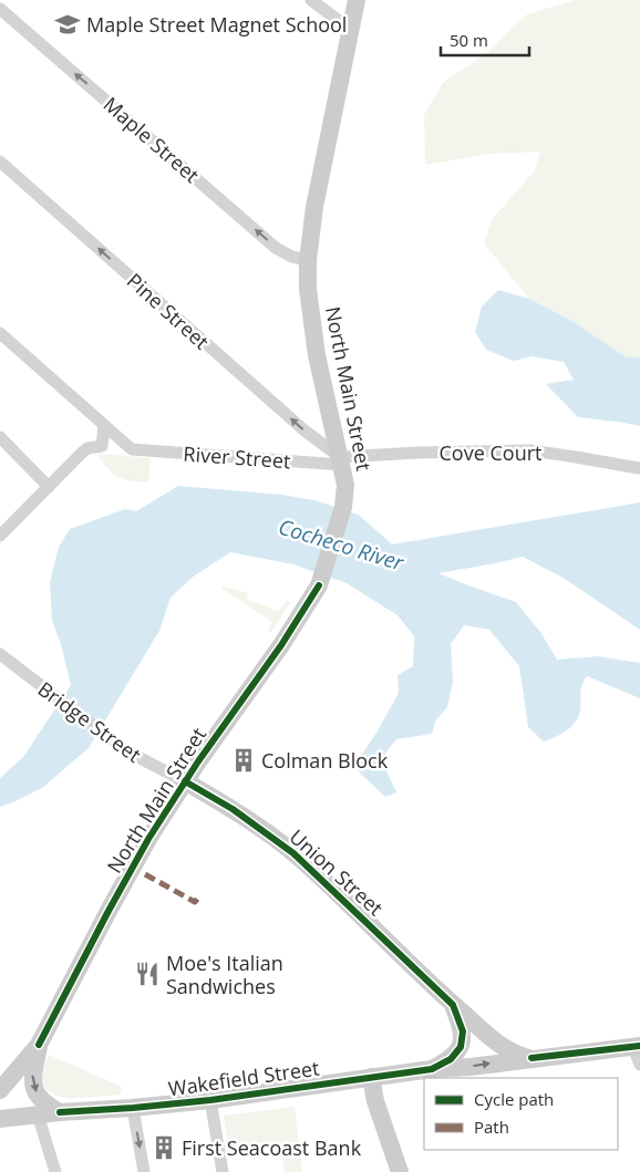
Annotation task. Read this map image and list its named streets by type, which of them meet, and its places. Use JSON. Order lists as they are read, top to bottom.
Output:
{
  "streets": {
    "main road": ["North Main Street", "Union Street", "Wakefield Street"],
    "street": [
      "Maple Street",
      "Pine Street",
      "Cove Court",
      "River Street",
      "Bridge Street"
    ]
  },
  "crossings": [
    ["Maple Street", "North Main Street"],
    ["Pine Street", "North Main Street"],
    ["Pine Street", "Cove Court"],
    ["Pine Street", "River Street"],
    ["North Main Street", "Cove Court"],
    ["North Main Street", "River Street"],
    ["North Main Street", "Bridge Street"],
    ["North Main Street", "Union Street"],
    ["Cove Court", "River Street"],
    ["Bridge Street", "Union Street"],
    ["Union Street", "Wakefield Street"]
  ],
  "one_way": ["Maple Street", "Pine Street"],
  "water": ["Cocheco River"],
  "places": {
    "school or university": ["Maple Street Magnet School"],
    "building": ["Colman Block", "First Seacoast Bank"],
    "restaurant": ["Moe's Italian Sandwiches"]
  },
  "legend": ["Cycle path", "Path"],
  "scale_bar": "50 m"
}
